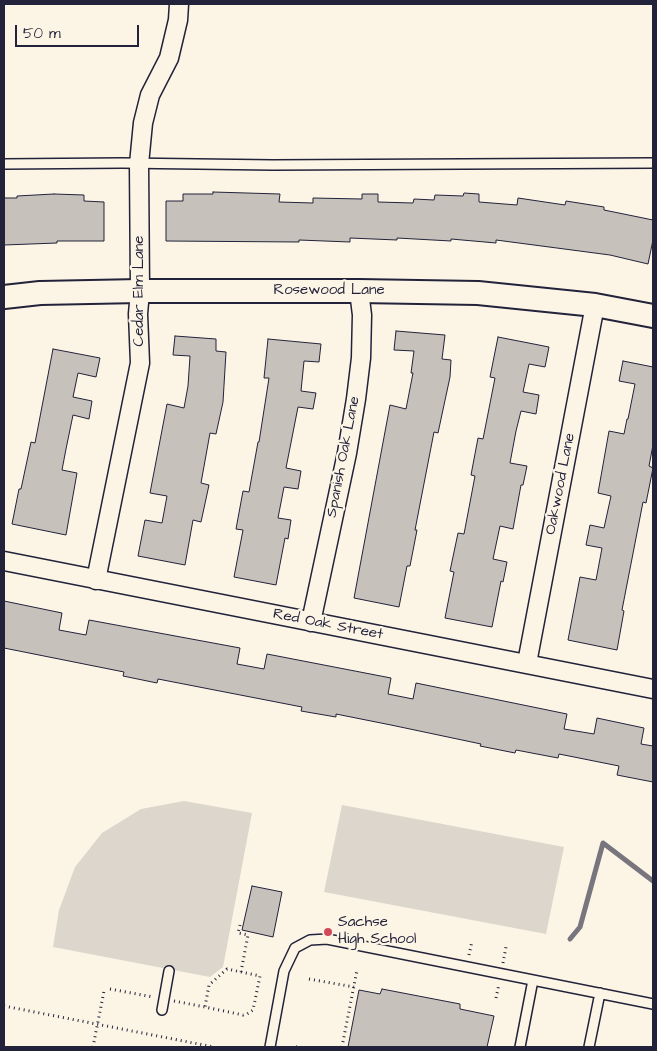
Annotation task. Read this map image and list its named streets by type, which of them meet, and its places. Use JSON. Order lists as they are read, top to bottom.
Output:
{
  "streets": {
    "street": [
      "Cedar Elm Lane",
      "Rosewood Lane",
      "Spanish Oak Lane",
      "Oakwood Lane",
      "Red Oak Street"
    ]
  },
  "crossings": [
    ["Cedar Elm Lane", "Rosewood Lane"],
    ["Cedar Elm Lane", "Red Oak Street"],
    ["Rosewood Lane", "Spanish Oak Lane"],
    ["Rosewood Lane", "Oakwood Lane"],
    ["Spanish Oak Lane", "Red Oak Street"],
    ["Oakwood Lane", "Red Oak Street"]
  ],
  "places": ["Sachse High School"],
  "scale_bar": "50 m"
}
